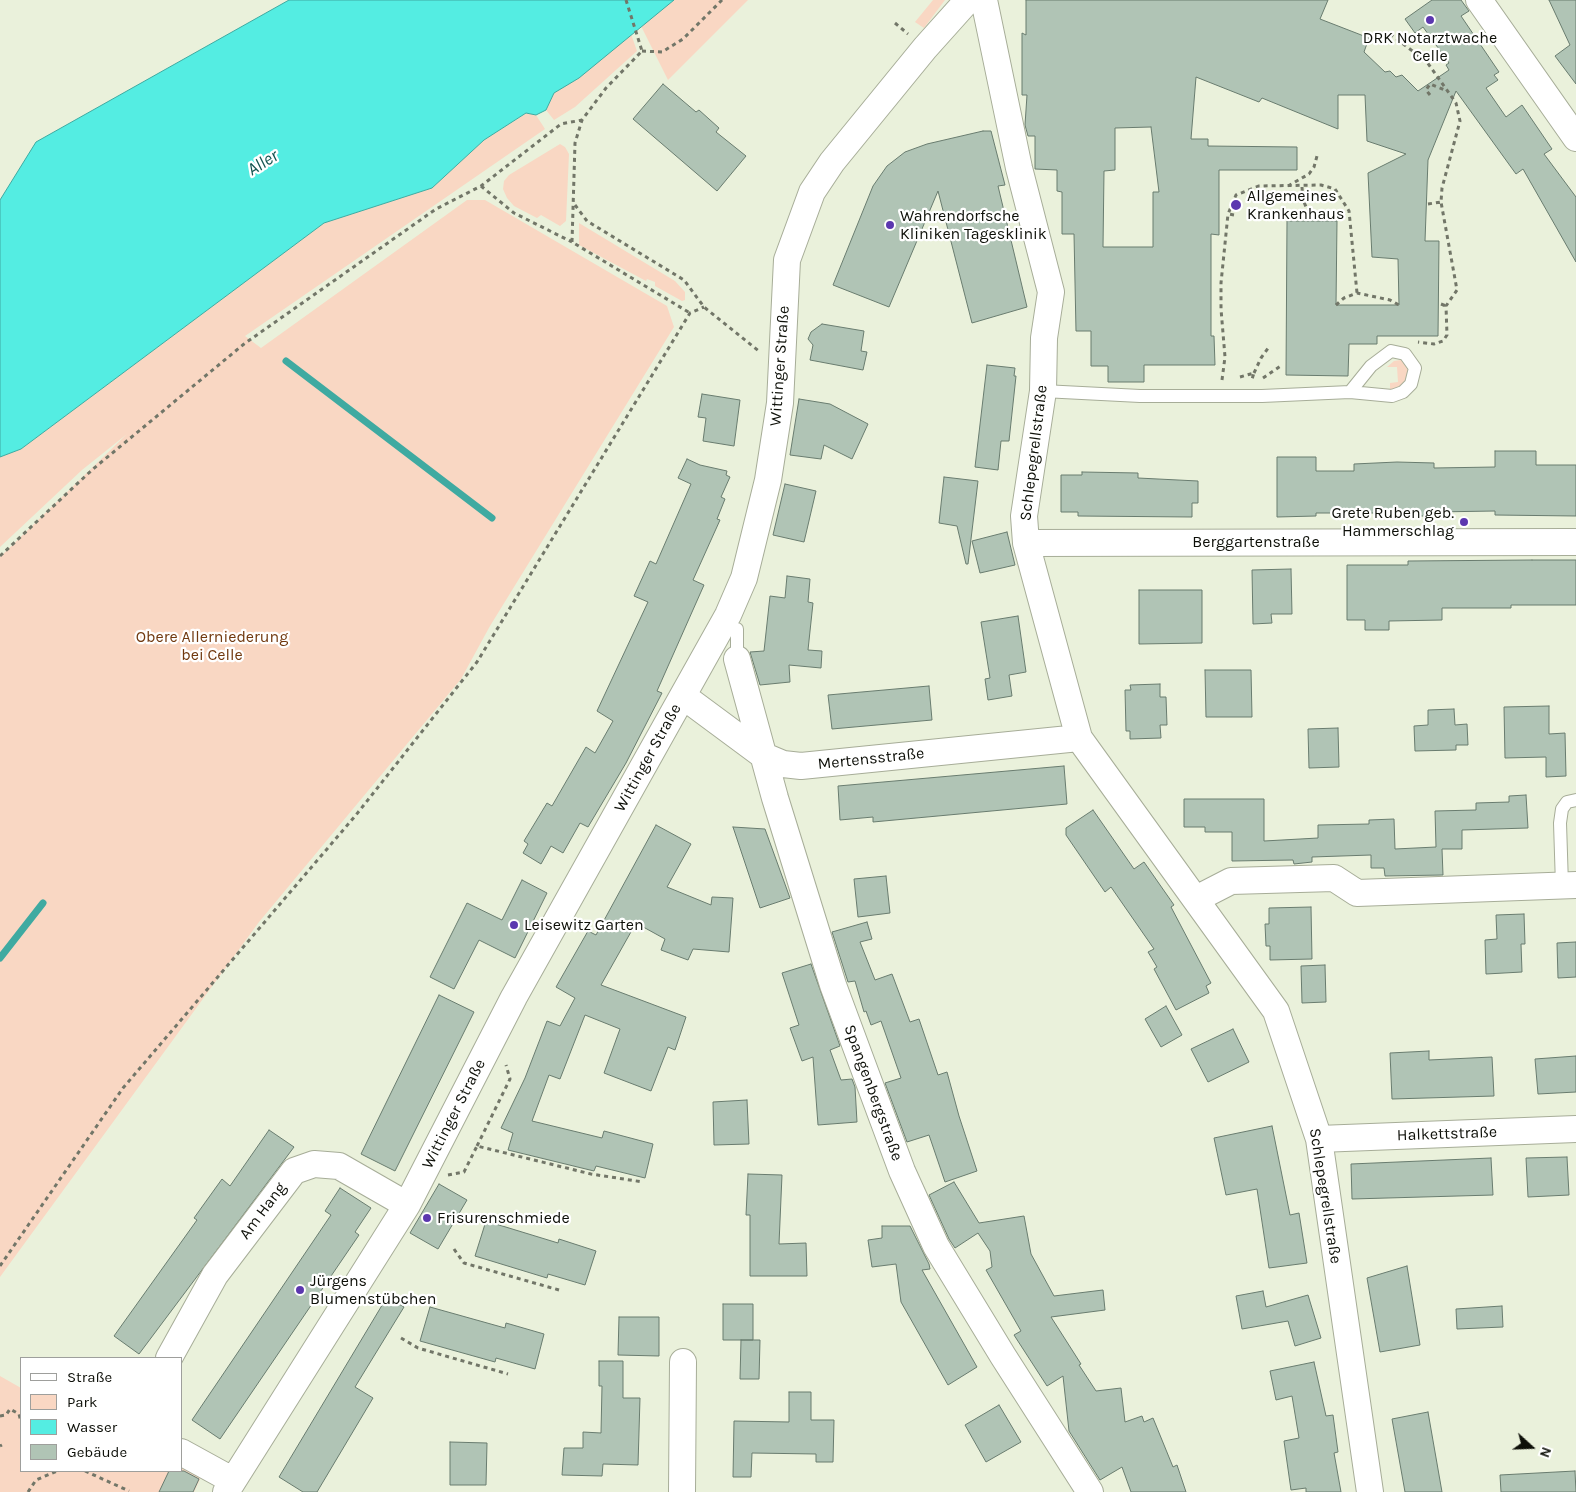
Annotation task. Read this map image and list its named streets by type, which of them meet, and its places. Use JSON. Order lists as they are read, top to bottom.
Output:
{
  "streets": {
    "street": [
      "Wittinger Straße",
      "Schlepegrellstraße",
      "Berggartenstraße",
      "Mertensstraße",
      "Spangenbergstraße",
      "Halkettstraße",
      "Am Hang"
    ]
  },
  "crossings": [
    ["Wittinger Straße", "Mertensstraße"],
    ["Wittinger Straße", "Am Hang"],
    ["Schlepegrellstraße", "Berggartenstraße"],
    ["Schlepegrellstraße", "Mertensstraße"],
    ["Schlepegrellstraße", "Halkettstraße"],
    ["Mertensstraße", "Spangenbergstraße"]
  ],
  "water": ["Aller"],
  "parks": ["Obere Allerniederung bei Celle"],
  "places": [
    "DRK Notarztwache Celle",
    "Allgemeines Krankenhaus",
    "Wahrendorfsche Kliniken Tagesklinik",
    "Grete Ruben geb. Hammerschlag",
    "Leisewitz Garten",
    "Frisurenschmiede",
    "Jürgens Blumenstübchen"
  ],
  "legend": [
    "Straße",
    "Park",
    "Wasser",
    "Gebäude"
  ],
  "north": "right"
}
